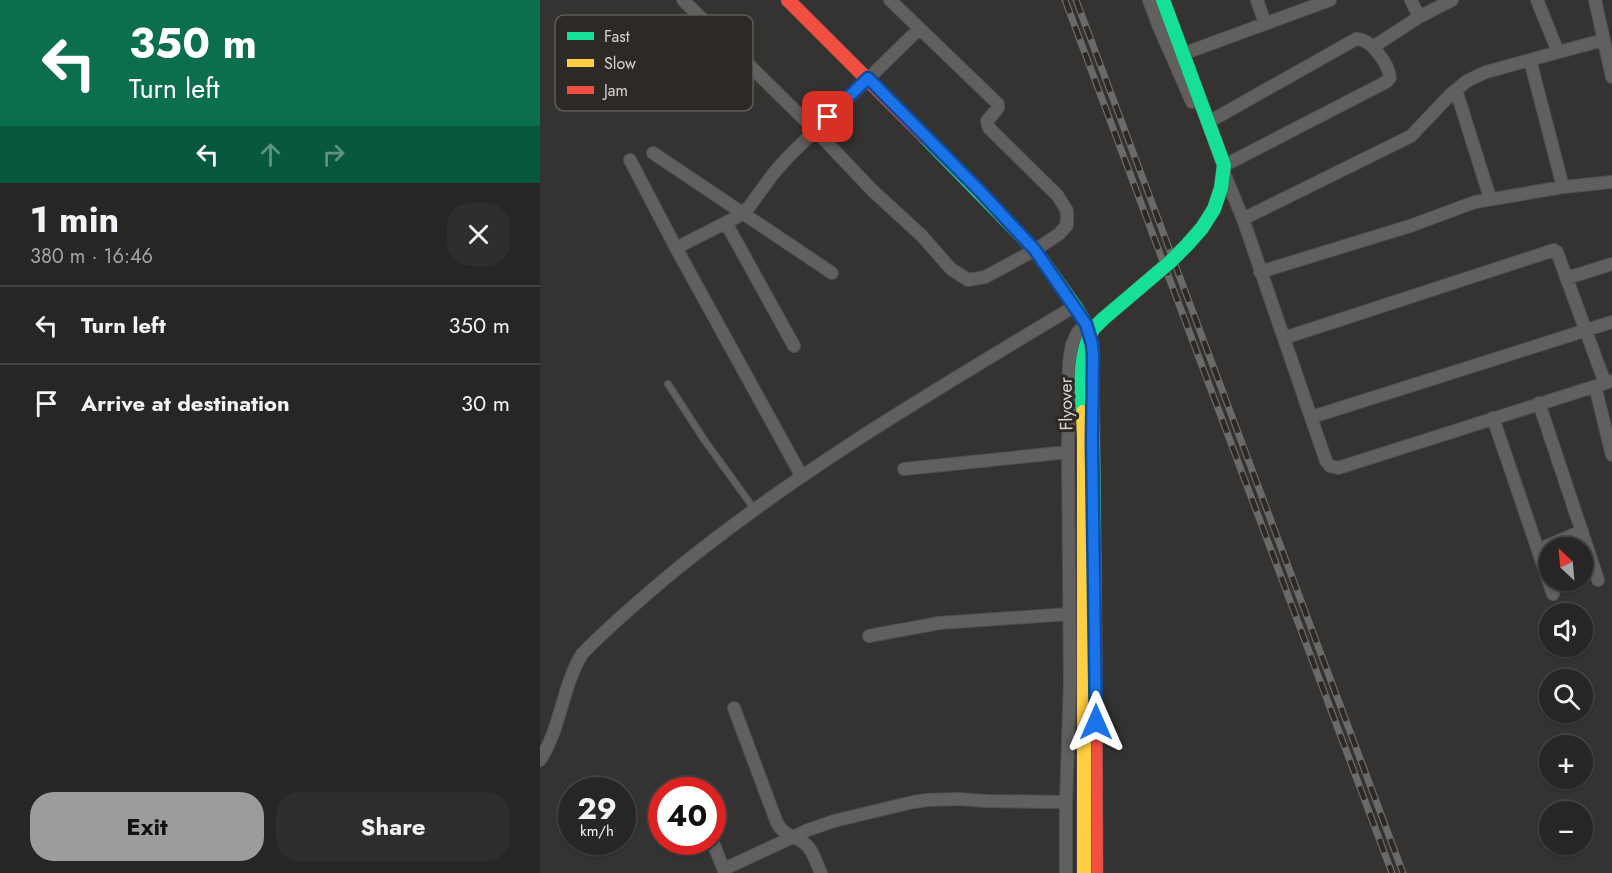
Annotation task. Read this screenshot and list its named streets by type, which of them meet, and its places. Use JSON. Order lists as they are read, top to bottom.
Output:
{
  "streets": {
    "street": ["Flyover"]
  },
  "legend": ["Fast", "Slow", "Jam"],
  "north": "top left",
  "page": {
    "turn": ["350 m", "Turn left"],
    "heading": ["1 min", "380 m · 16:46"],
    "list": [
      {
        "name": "Turn left",
        "value": "350 m"
      },
      {
        "name": "Arrive at destination",
        "value": "30 m"
      }
    ],
    "map_buttons": ["+", "−"],
    "speed": "29 km/h",
    "limit": "40",
    "buttons": ["Exit", "Share"]
  }
}
